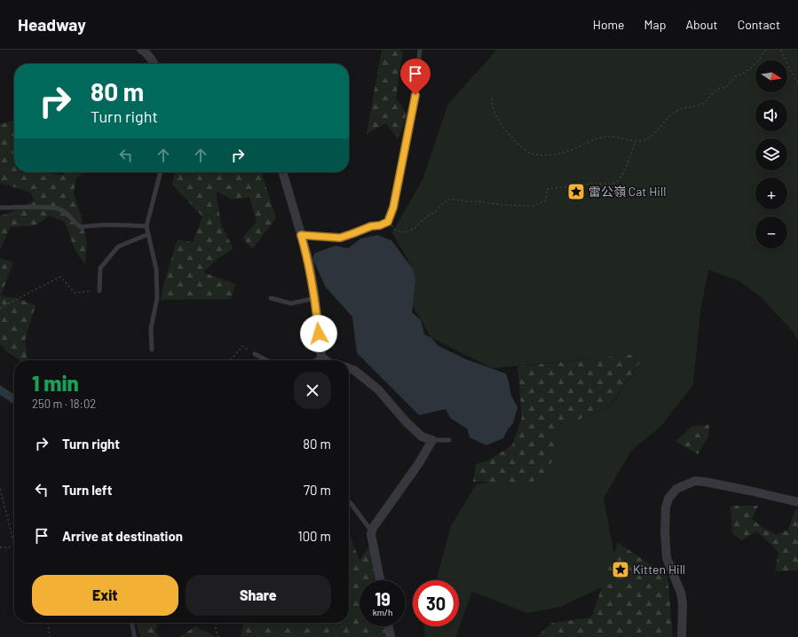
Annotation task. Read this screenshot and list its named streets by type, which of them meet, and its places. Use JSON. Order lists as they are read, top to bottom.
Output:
{
  "places": {
    "place": ["雷公嶺 Cat Hill", "Kitten Hill"]
  },
  "north": "right",
  "page": {
    "header": "Headway",
    "nav": [
      "Home",
      "Map",
      "About",
      "Contact"
    ],
    "map_buttons": ["+", "−"],
    "turn": ["80 m", "Turn right"],
    "heading": ["1 min", "250 m · 18:02"],
    "list": [
      {
        "name": "Turn right",
        "value": "80 m"
      },
      {
        "name": "Turn left",
        "value": "70 m"
      },
      {
        "name": "Arrive at destination",
        "value": "100 m"
      }
    ],
    "buttons": ["Exit", "Share"],
    "speed": "19 km/h",
    "limit": "30"
  }
}
